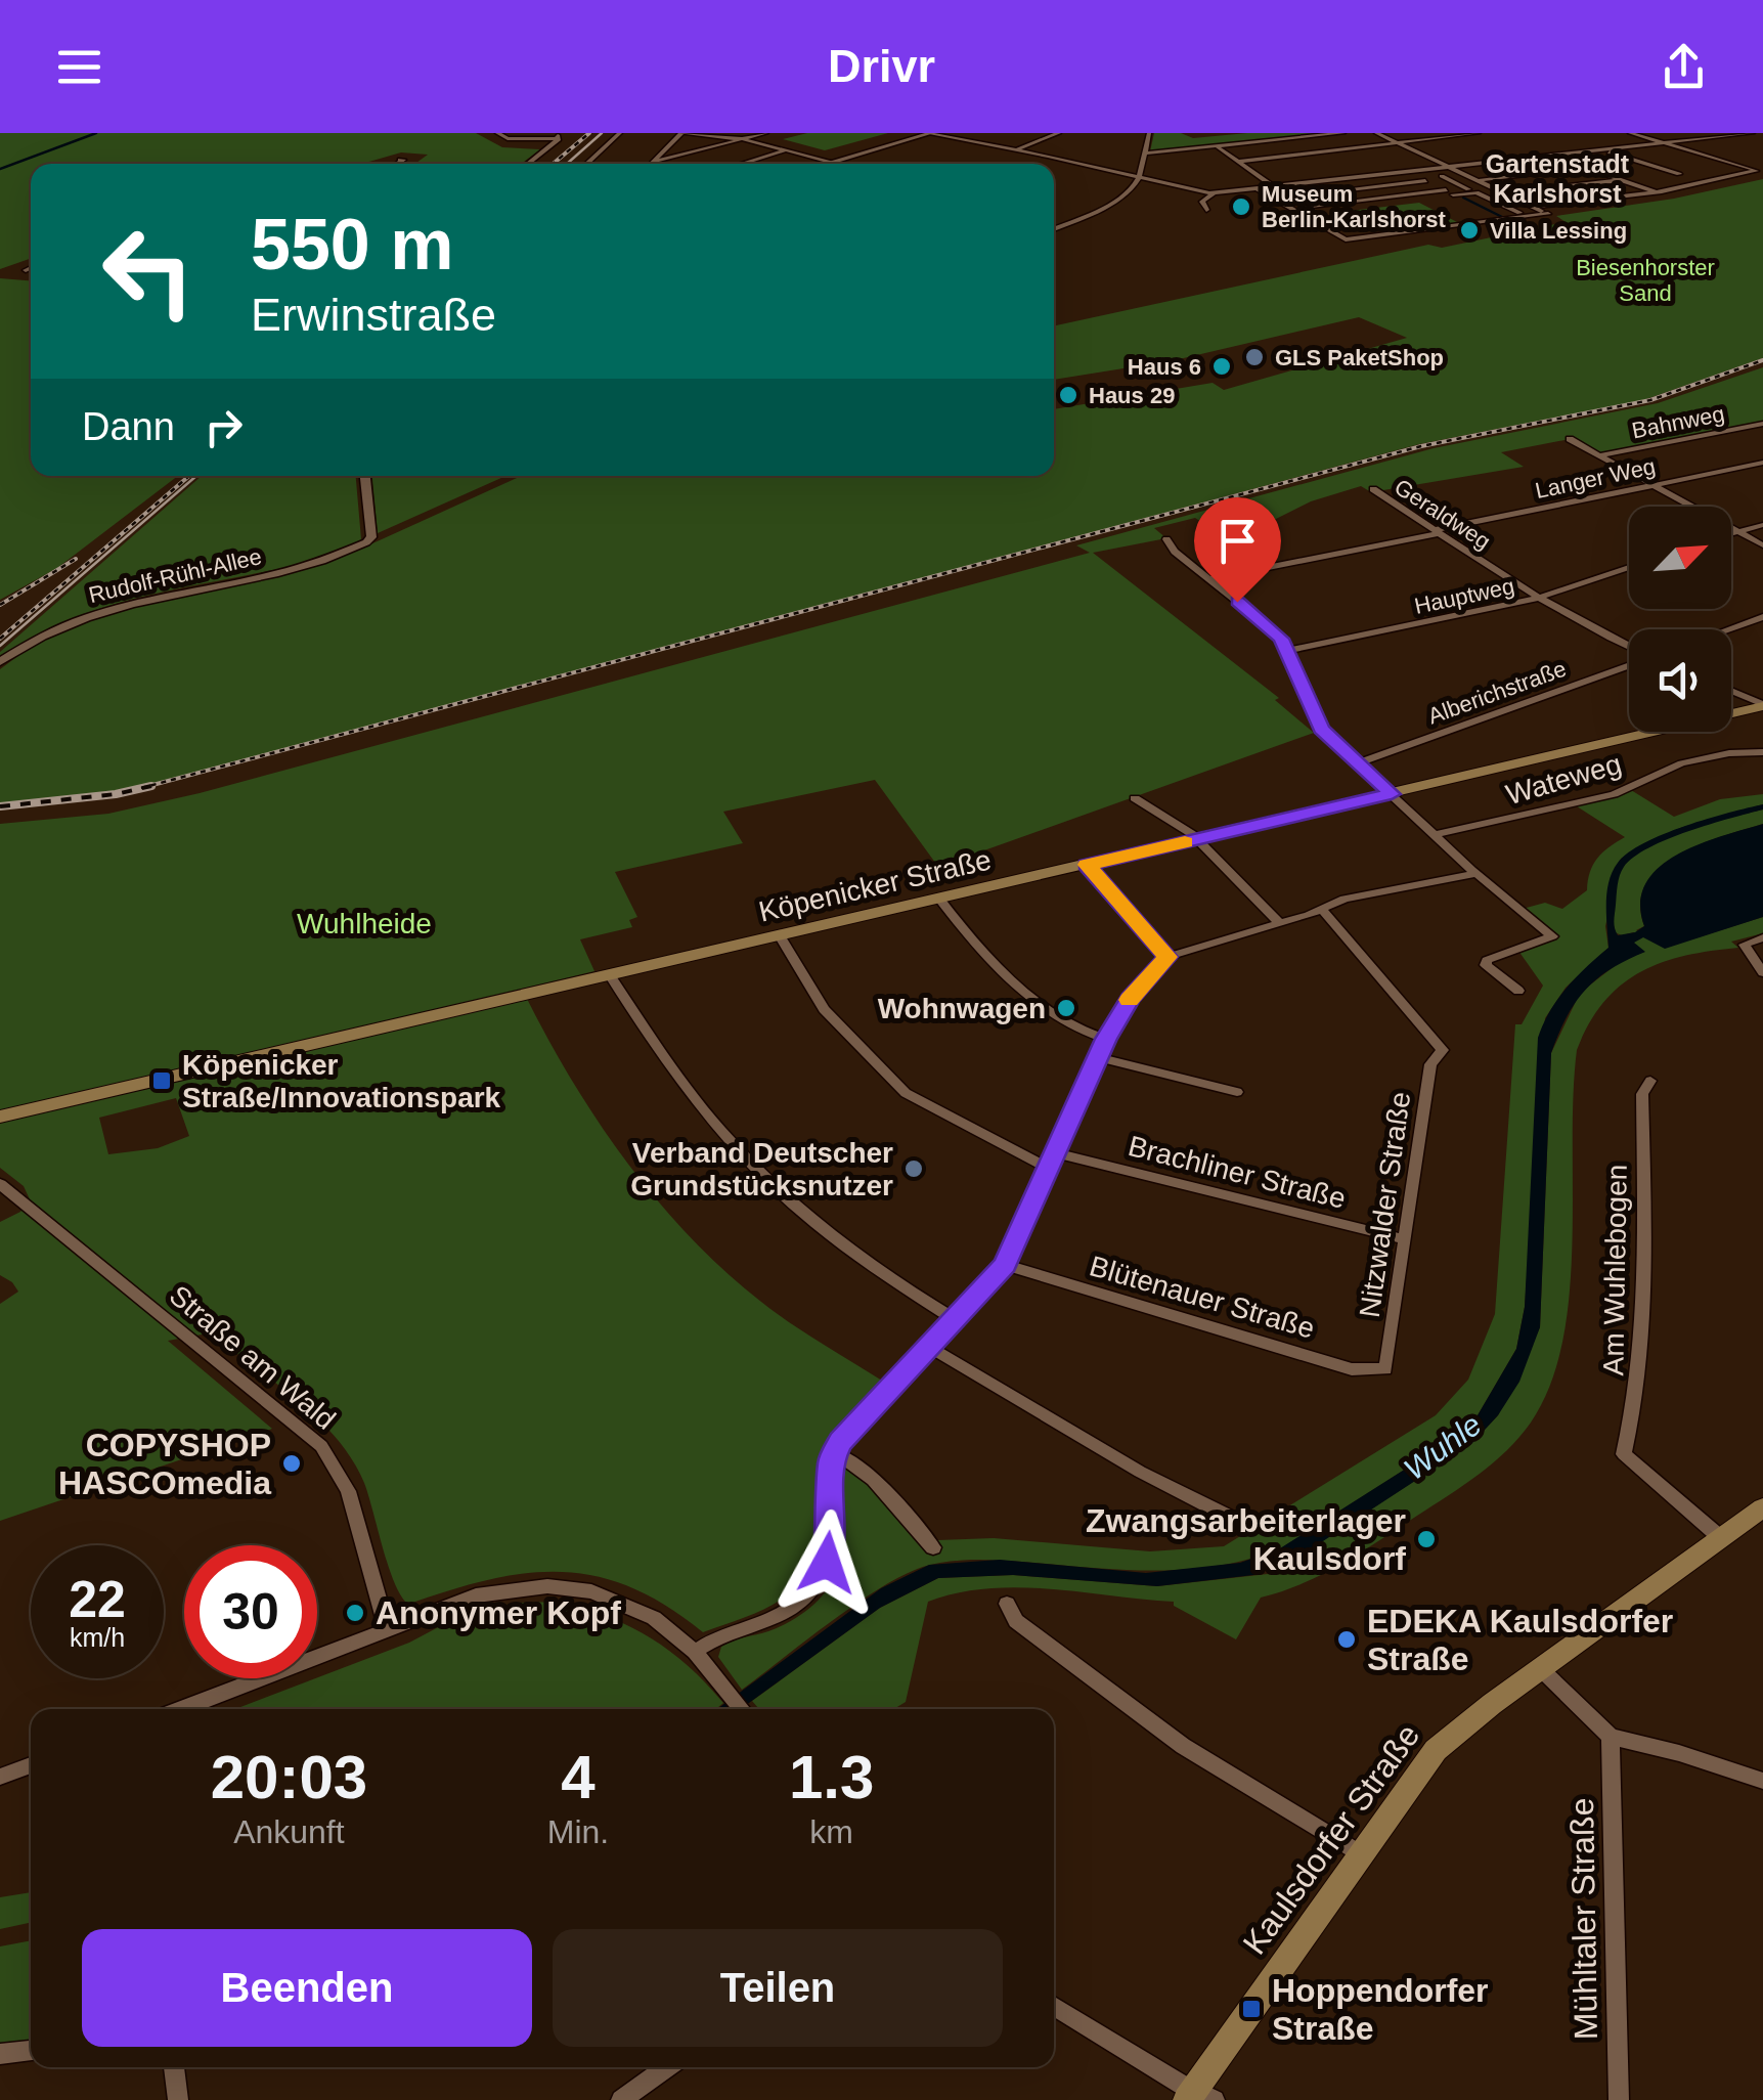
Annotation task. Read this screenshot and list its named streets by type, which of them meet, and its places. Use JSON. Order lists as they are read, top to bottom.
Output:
{
  "streets": {
    "main road": ["Köpenicker Straße", "Kaulsdorfer Straße"],
    "street": [
      "Bahnweg",
      "Langer Weg",
      "Geraldweg",
      "Rudolf-Rühl-Allee",
      "Hauptweg",
      "Alberichstraße",
      "Wateweg",
      "Brachliner Straße",
      "Nitzwalder Straße",
      "Am Wuhlebogen",
      "Blütenauer Straße",
      "Straße am Wald",
      "Mühltaler Straße"
    ]
  },
  "crossings": [
    ["Langer Weg", "Geraldweg"],
    ["Geraldweg", "Hauptweg"],
    ["Brachliner Straße", "Nitzwalder Straße"],
    ["Nitzwalder Straße", "Blütenauer Straße"],
    ["Am Wuhlebogen", "Kaulsdorfer Straße"]
  ],
  "districts": ["Gartenstadt Karlshorst"],
  "water": ["Wuhle"],
  "parks": ["Biesenhorster Sand", "Wuhlheide"],
  "places": {
    "other": [
      "Museum Berlin-Karlshorst",
      "Villa Lessing",
      "GLS PaketShop",
      "Haus 6",
      "Haus 29",
      "Wohnwagen",
      "Verband Deutscher Grundstücksnutzer",
      "COPYSHOP HASCOmedia",
      "Zwangsarbeiterlager Kaulsdorf",
      "Anonymer Kopf",
      "EDEKA Kaulsdorfer Straße"
    ],
    "transit": ["Köpenicker Straße/Innovationspark", "Hoppendorfer Straße"]
  },
  "north": "top right",
  "page": {
    "header": "Drivr",
    "turn": ["550 m", "Erwinstraße"],
    "then": "Dann",
    "speed": "22 km/h",
    "limit": "30",
    "eta": [
      "20:03",
      "Ankunft",
      "4",
      "Min.",
      "1.3",
      "km"
    ],
    "buttons": ["Beenden", "Teilen"]
  }
}
